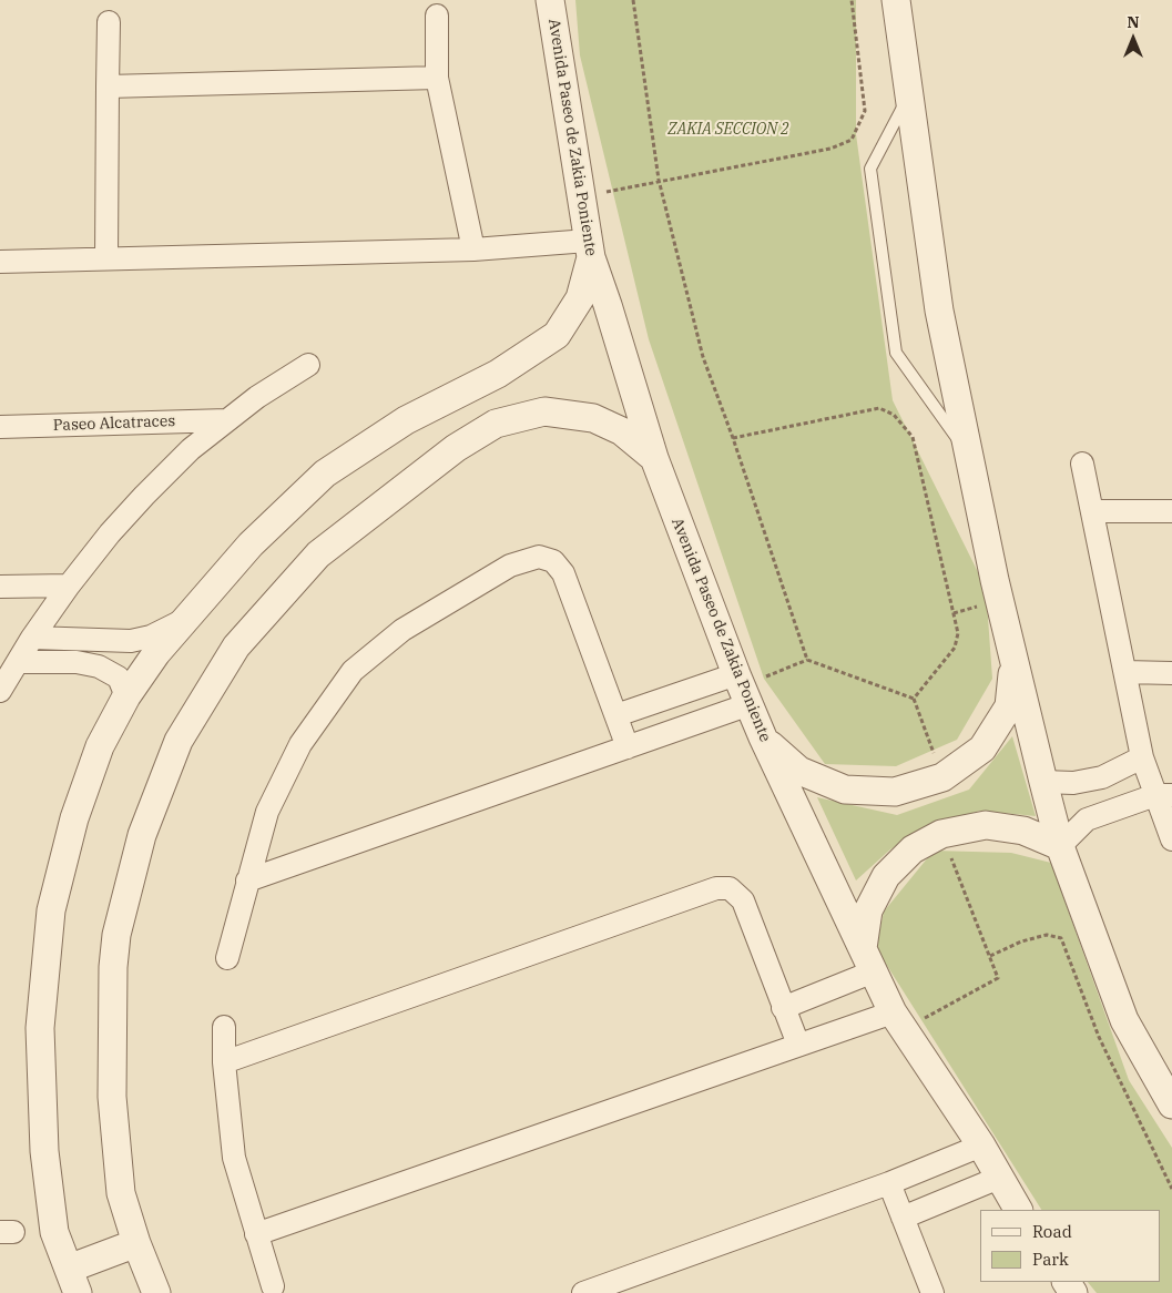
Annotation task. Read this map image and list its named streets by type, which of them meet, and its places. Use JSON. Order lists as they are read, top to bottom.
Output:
{
  "streets": {
    "street": ["Avenida Paseo de Zakia Poniente", "Paseo Alcatraces"]
  },
  "parks": ["ZAKIA SECCION 2"],
  "legend": ["Road", "Park"],
  "north": "top"
}
